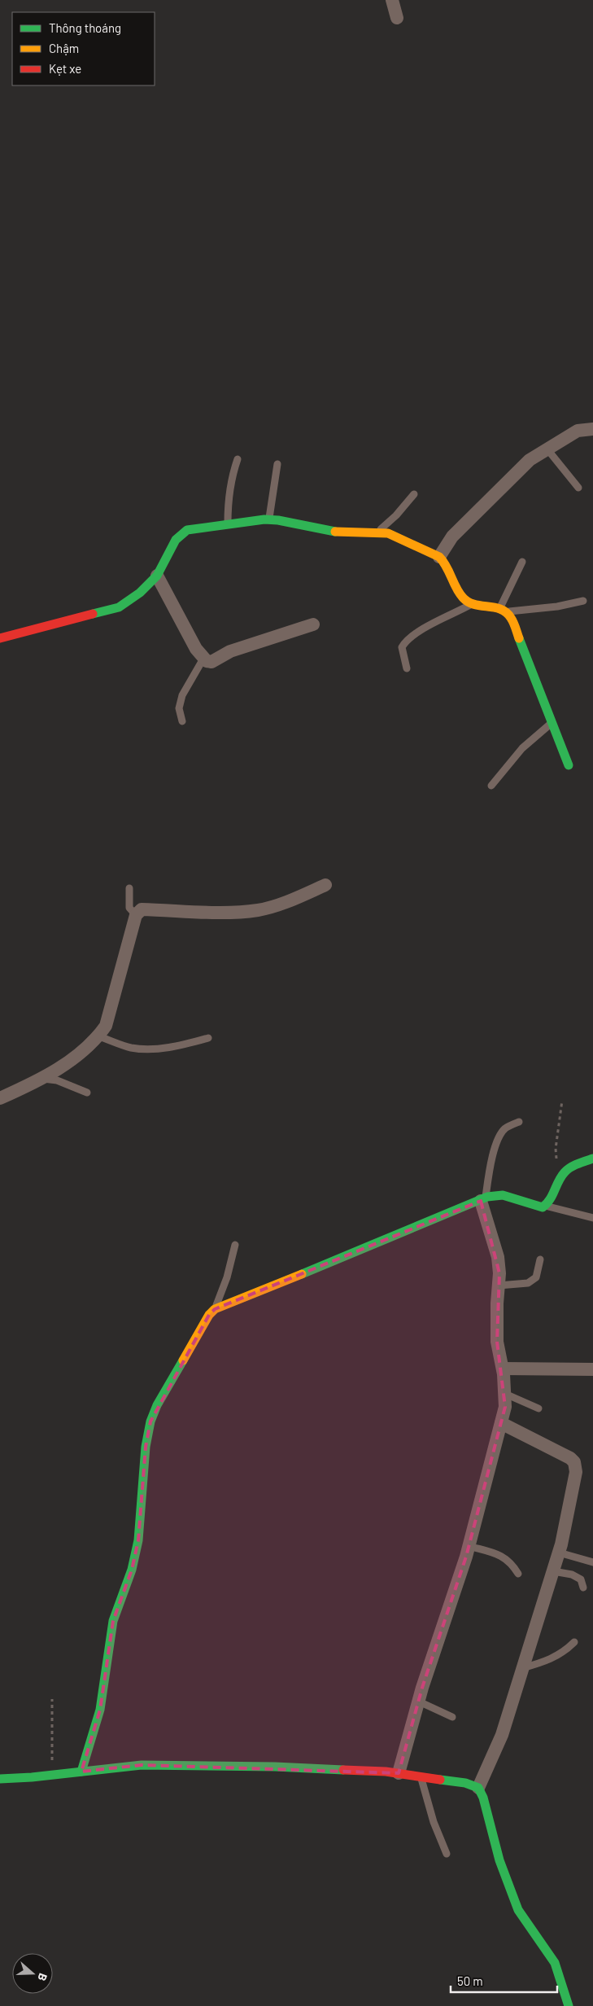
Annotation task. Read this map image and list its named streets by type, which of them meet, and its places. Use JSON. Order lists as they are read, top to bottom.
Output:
{
  "legend": ["Thông thoáng", "Chậm", "Kẹt xe"],
  "scale_bar": "50 m",
  "north": "right"
}
